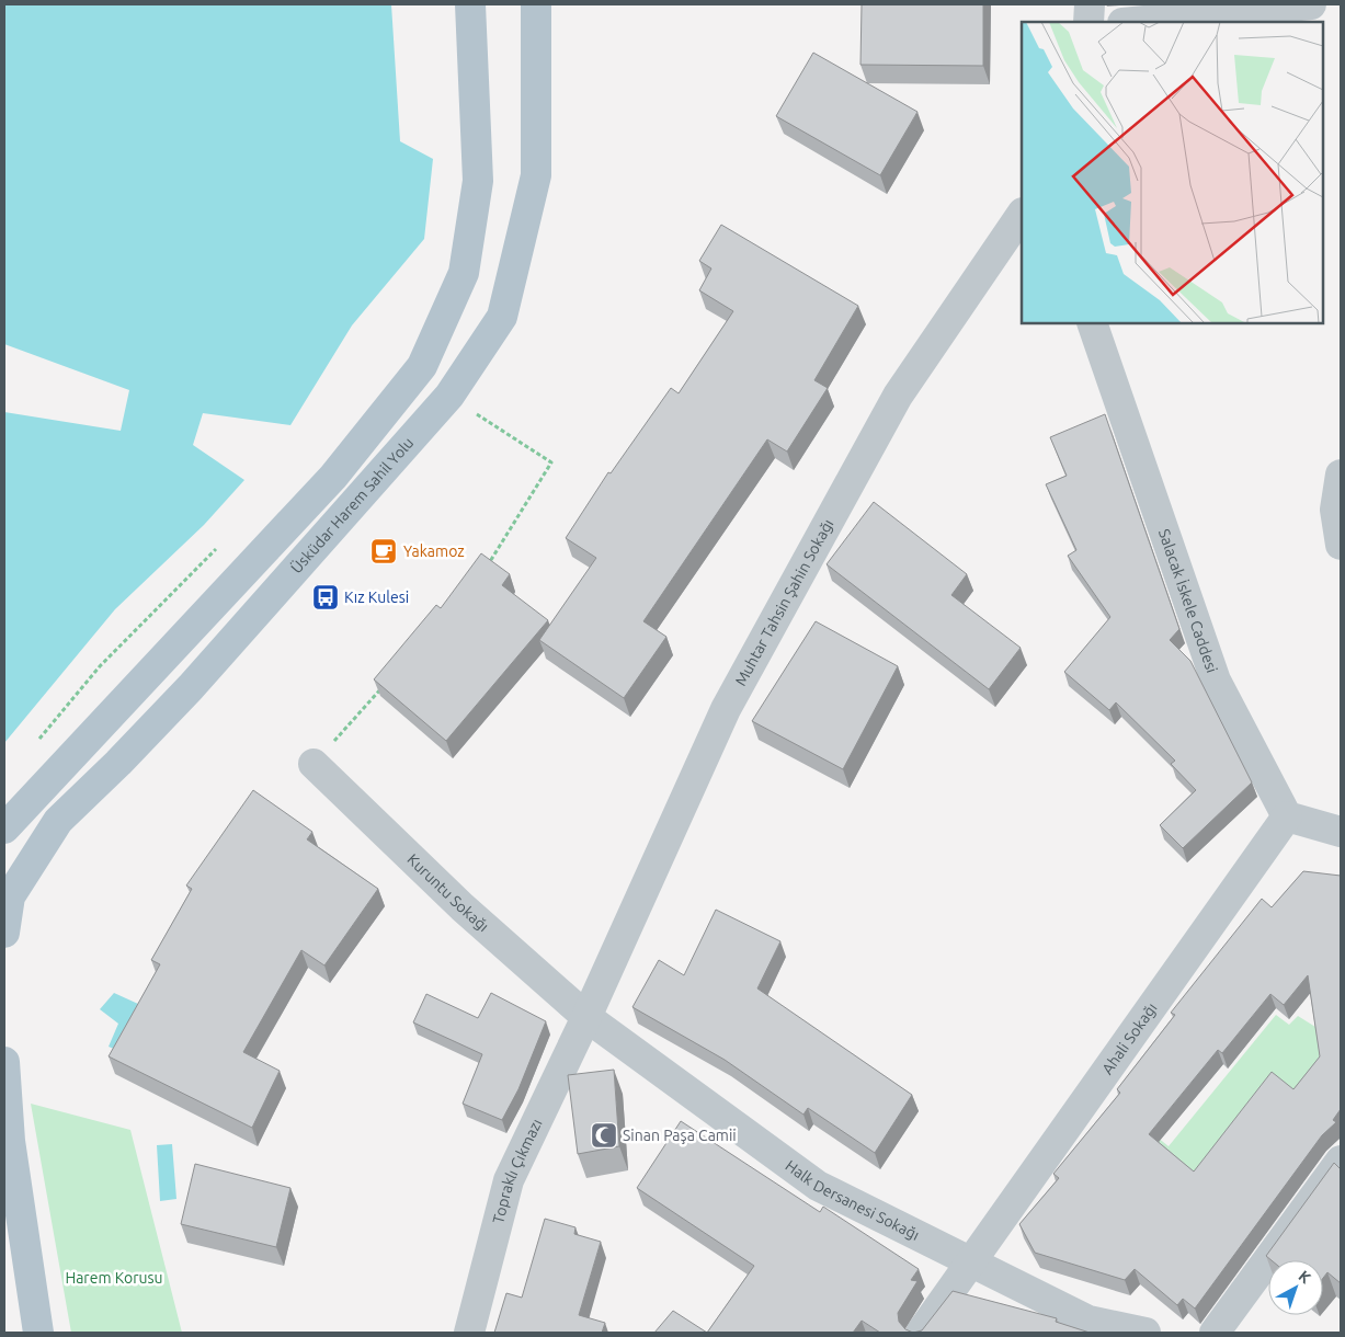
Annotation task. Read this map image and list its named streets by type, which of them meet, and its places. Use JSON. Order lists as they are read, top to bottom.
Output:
{
  "streets": {
    "main road": ["Üsküdar Harem Sahil Yolu"],
    "street": [
      "Salacak İskele Caddesi",
      "Muhtar Tahsin Şahin Sokağı",
      "Kuruntu Sokağı",
      "Ahali Sokağı",
      "Topraklı Çıkmazı",
      "Halk Dersanesi Sokağı"
    ]
  },
  "crossings": [
    ["Salacak İskele Caddesi", "Ahali Sokağı"],
    ["Muhtar Tahsin Şahin Sokağı", "Kuruntu Sokağı"],
    ["Muhtar Tahsin Şahin Sokağı", "Topraklı Çıkmazı"],
    ["Muhtar Tahsin Şahin Sokağı", "Halk Dersanesi Sokağı"],
    ["Kuruntu Sokağı", "Topraklı Çıkmazı"],
    ["Kuruntu Sokağı", "Halk Dersanesi Sokağı"],
    ["Ahali Sokağı", "Halk Dersanesi Sokağı"],
    ["Topraklı Çıkmazı", "Halk Dersanesi Sokağı"]
  ],
  "parks": ["Harem Korusu"],
  "places": {
    "cafe": ["Yakamoz"],
    "bus stop": ["Kız Kulesi"],
    "mosque": ["Sinan Paşa Camii"]
  },
  "north": "top right"
}
